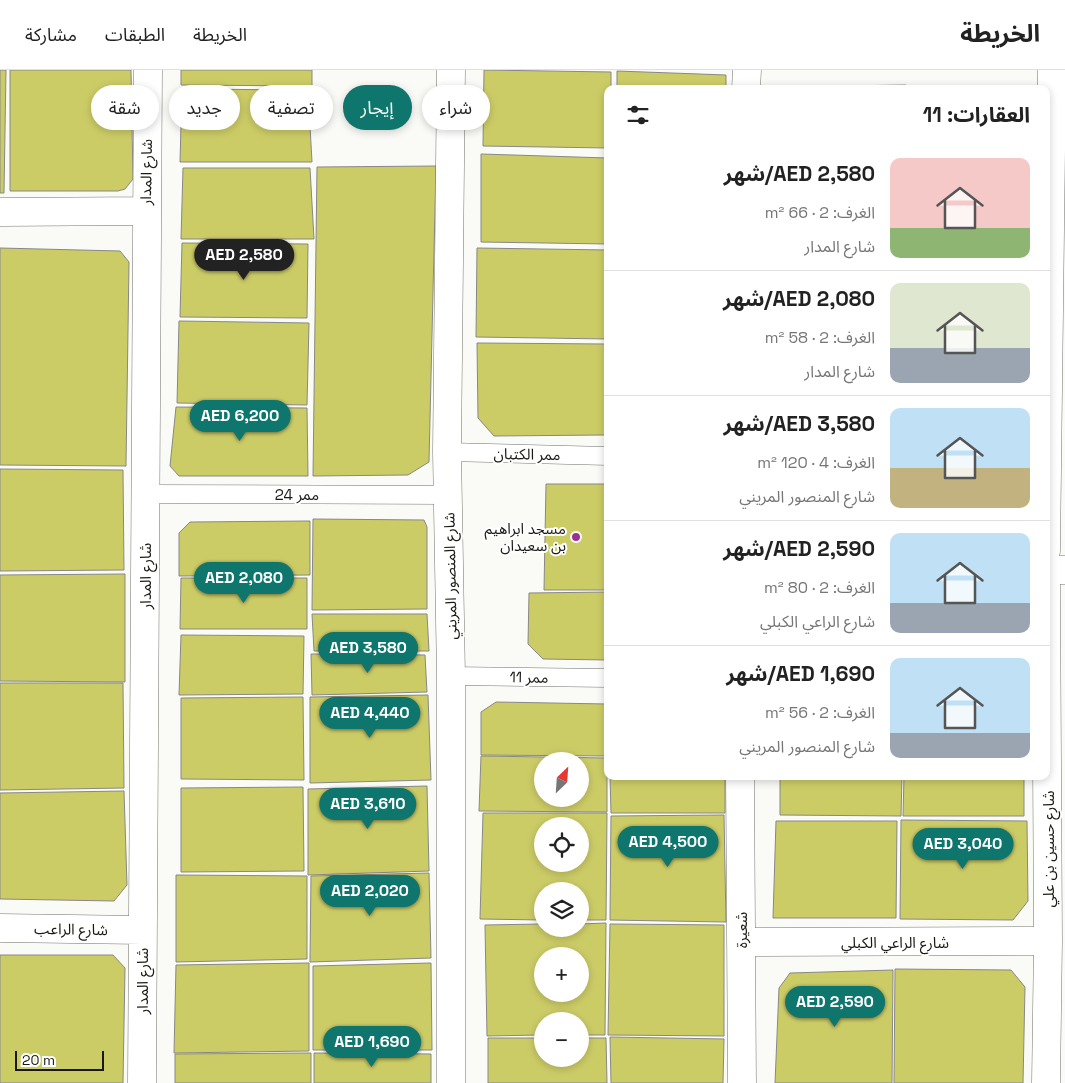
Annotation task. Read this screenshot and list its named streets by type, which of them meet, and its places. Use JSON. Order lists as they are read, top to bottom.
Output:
{
  "streets": {
    "street": [
      "شارع المدار",
      "شارع المنصور المريني",
      "شارع حسين بن علي",
      "شارع الراعب",
      "شعيرة",
      "شارع الراعي الكبلي"
    ],
    "lane": ["ممر الكتبان", "ممر 24", "ممر 11"]
  },
  "crossings": [
    ["شارع المدار", "ممر 24"],
    ["شارع المدار", "شارع الراعب"],
    ["ممر الكتبان", "شارع المنصور المريني"],
    ["ممر 24", "شارع المنصور المريني"],
    ["شارع المنصور المريني", "ممر 11"],
    ["شارع حسين بن علي", "شارع الراعي الكبلي"],
    ["شعيرة", "شارع الراعي الكبلي"]
  ],
  "places": ["مسجد ابراهيم بن سعيدان"],
  "scale_bar": "20 m",
  "north": "top right",
  "page": {
    "header": "الخريطة",
    "nav": ["الخريطة", "الطبقات", "مشاركة"],
    "chip": [
      "شراء",
      "إيجار",
      "تصفية",
      "جديد",
      "شقة"
    ],
    "heading": "العقارات: 11",
    "list": [
      {
        "name": "AED 2,580/شهر",
        "note": "الغرف: 2 · 66 m² · شارع المدار"
      },
      {
        "name": "AED 2,080/شهر",
        "note": "الغرف: 2 · 58 m² · شارع المدار"
      },
      {
        "name": "AED 3,580/شهر",
        "note": "الغرف: 4 · 120 m² · شارع المنصور المريني"
      },
      {
        "name": "AED 2,590/شهر",
        "note": "الغرف: 2 · 80 m² · شارع الراعي الكبلي"
      },
      {
        "name": "AED 1,690/شهر",
        "note": "الغرف: 2 · 56 m² · شارع المنصور المريني"
      }
    ],
    "price": [
      "AED 2,580",
      "AED 6,200",
      "AED 2,080",
      "AED 3,580",
      "AED 4,440",
      "AED 3,610",
      "AED 4,500",
      "AED 3,040",
      "AED 2,020",
      "AED 2,590",
      "AED 1,690"
    ],
    "map_buttons": ["+", "−"],
    "scale": "20 m"
  }
}
